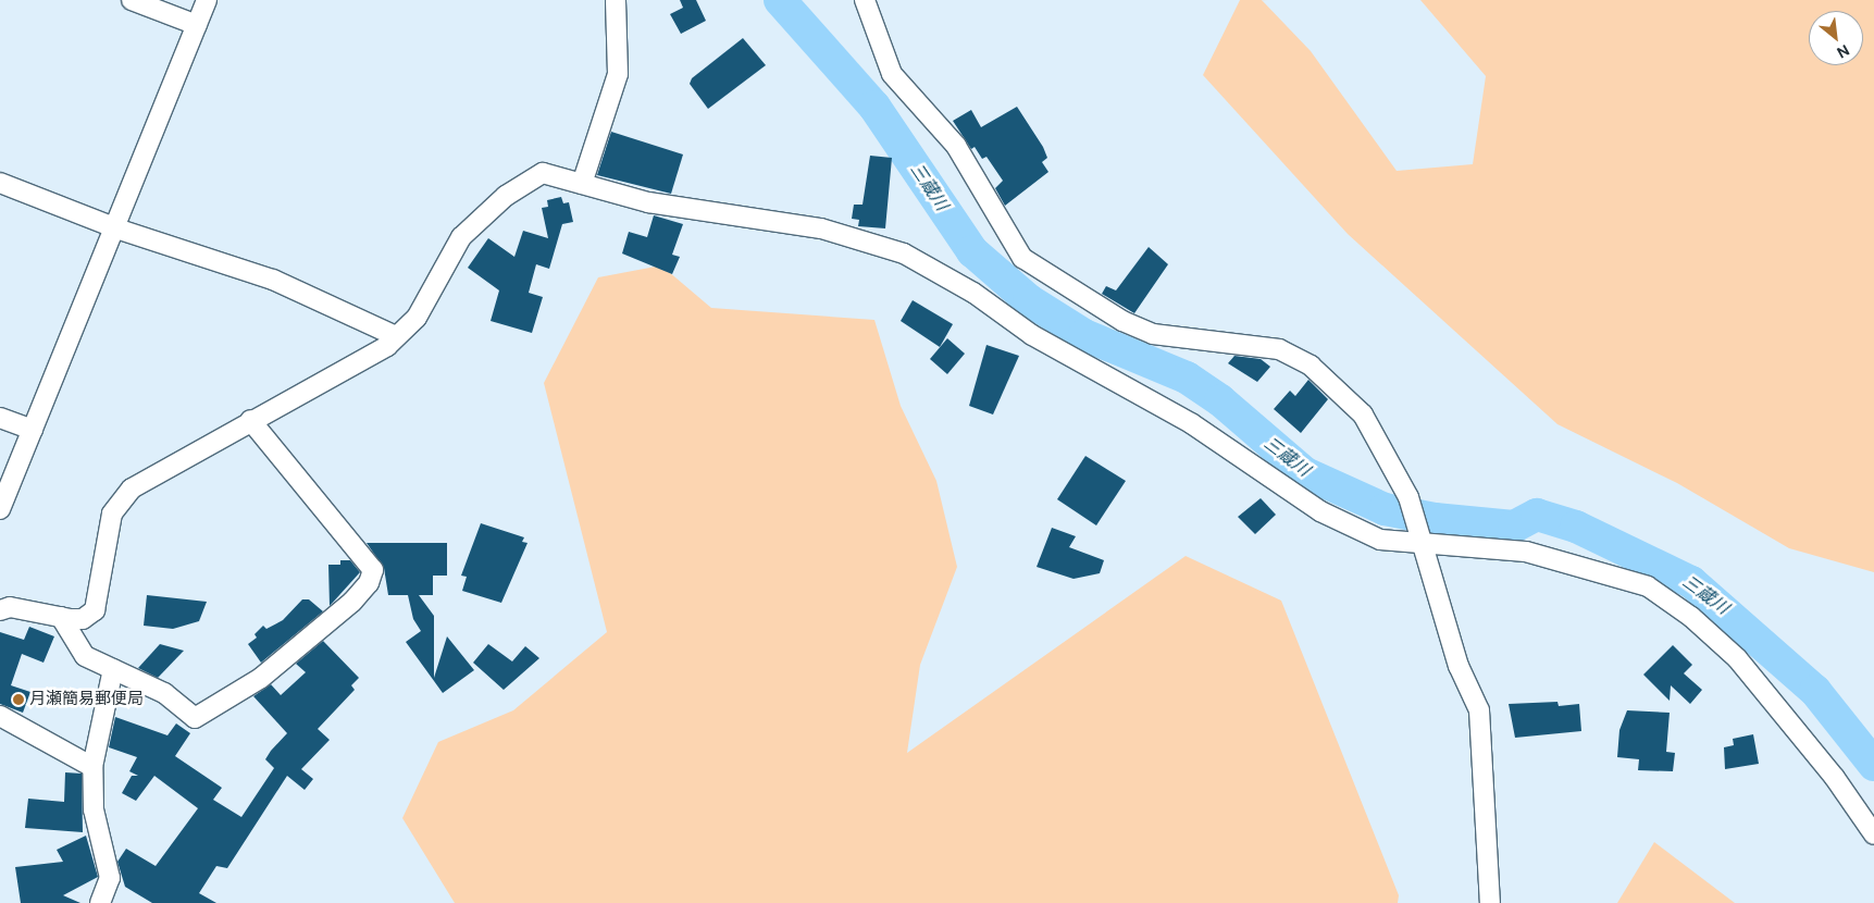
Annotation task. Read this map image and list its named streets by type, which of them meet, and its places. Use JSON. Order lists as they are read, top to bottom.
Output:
{
  "water": ["三蔵川"],
  "places": ["月瀬簡易郵便局"],
  "north": "bottom right"
}
